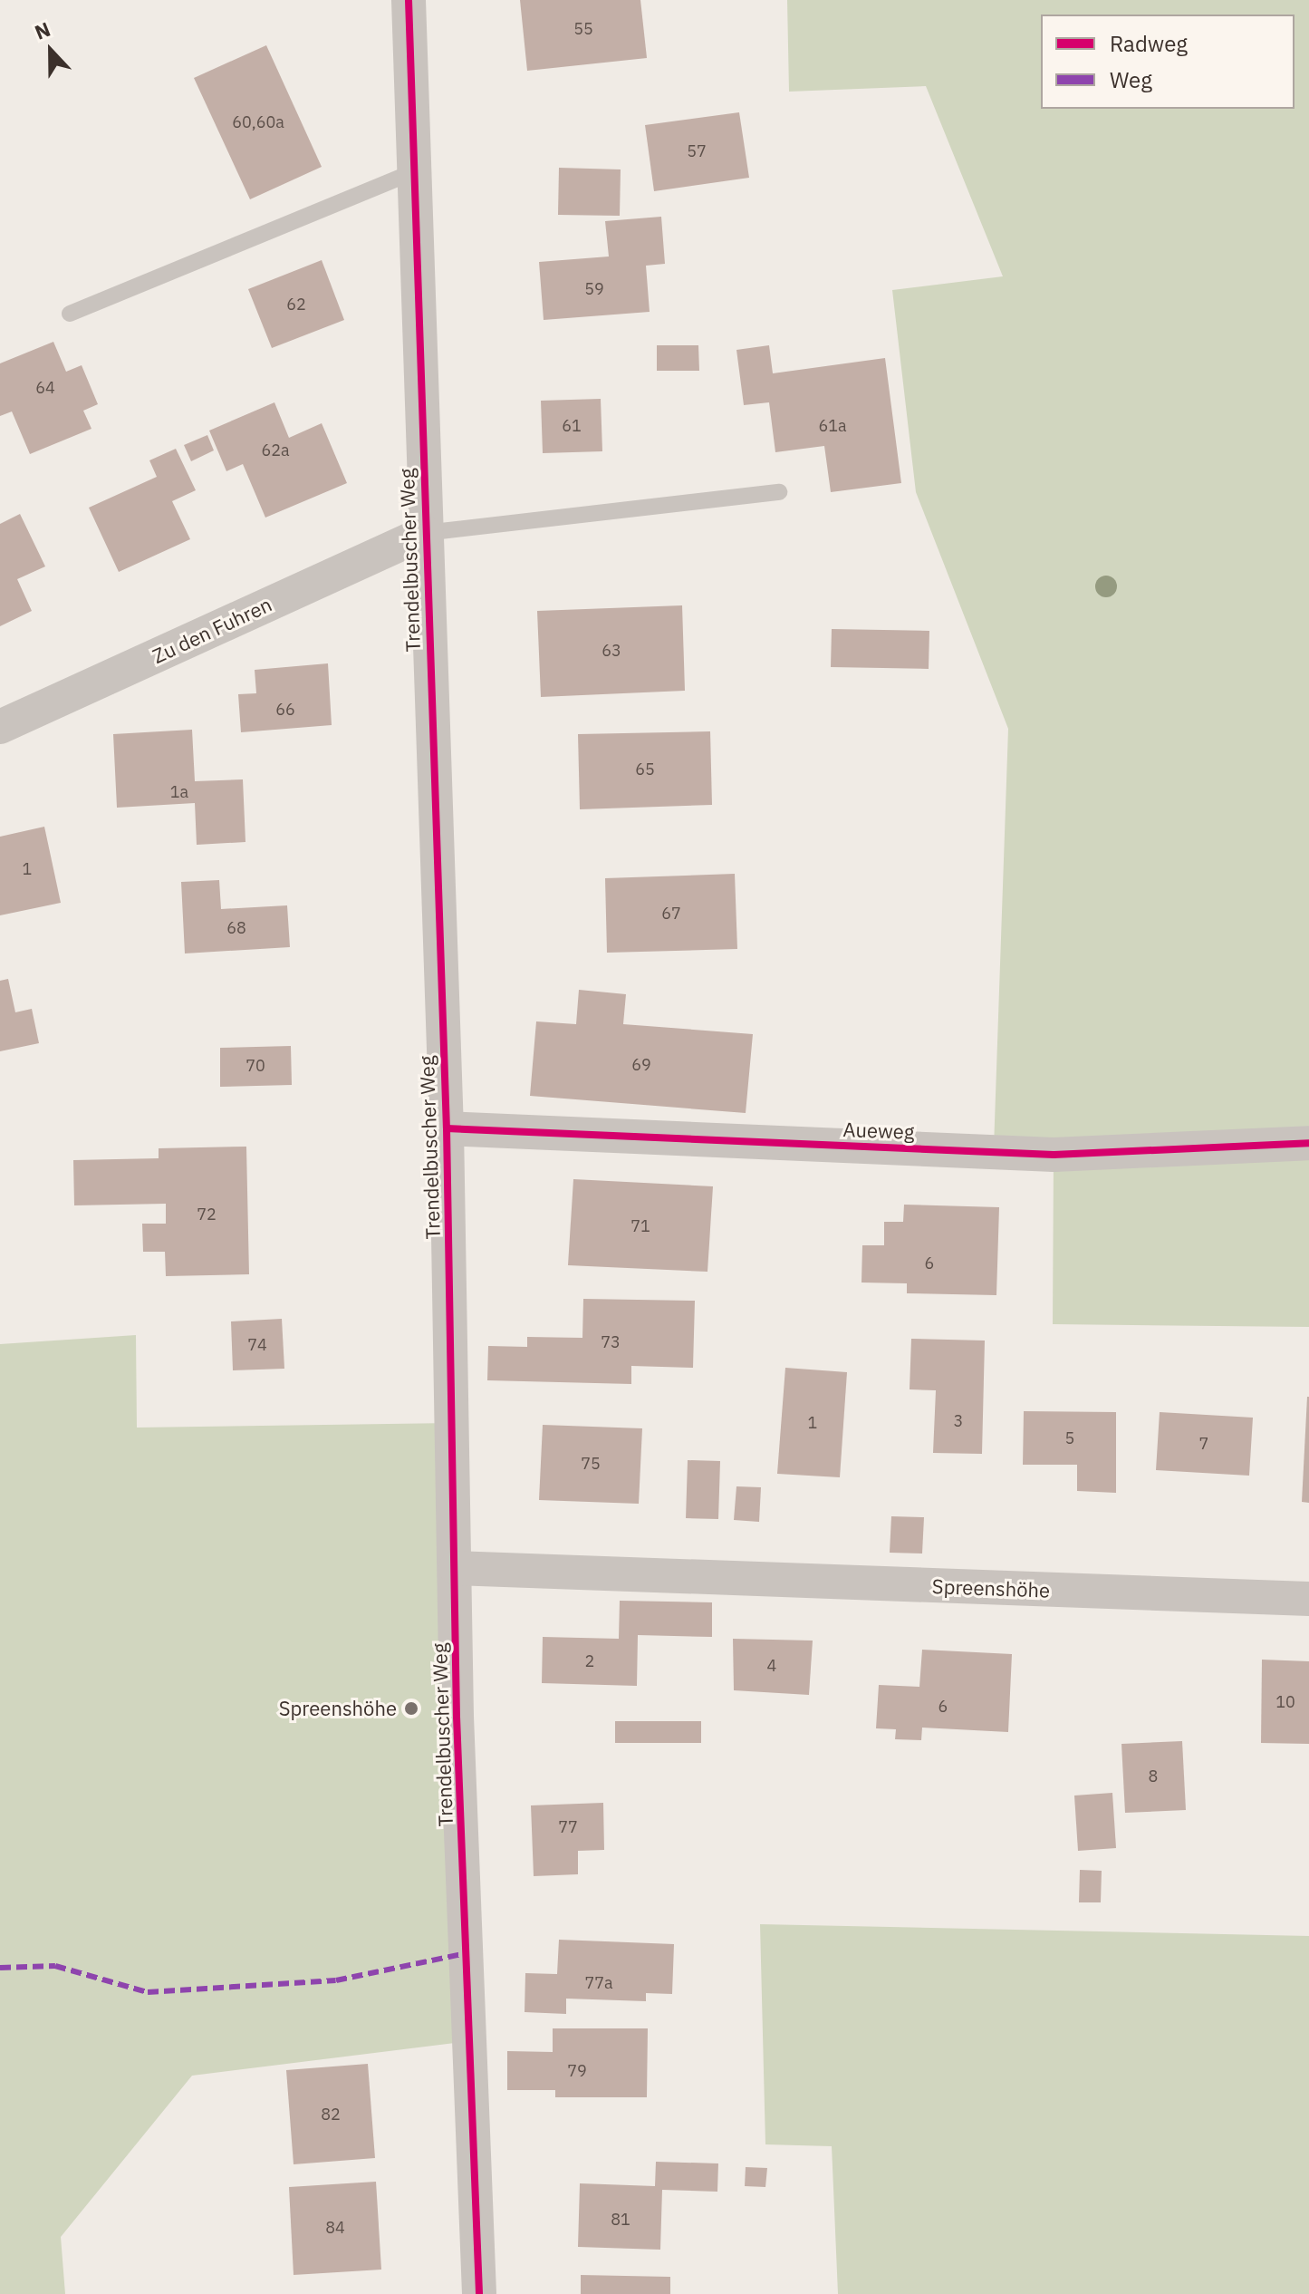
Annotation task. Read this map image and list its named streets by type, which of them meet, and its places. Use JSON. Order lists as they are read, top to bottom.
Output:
{
  "streets": {
    "street": [
      "Trendelbuscher Weg",
      "Zu den Fuhren",
      "Aueweg",
      "Spreenshöhe"
    ]
  },
  "crossings": [
    ["Trendelbuscher Weg", "Zu den Fuhren"],
    ["Trendelbuscher Weg", "Aueweg"],
    ["Trendelbuscher Weg", "Spreenshöhe"]
  ],
  "places": ["Spreenshöhe"],
  "house_numbers": [
    "55",
    "60,60a",
    "57",
    "59",
    "62",
    "64",
    "61",
    "61a",
    "62a",
    "63",
    "66",
    "65",
    "1a",
    "1",
    "67",
    "68",
    "69",
    "70",
    "72",
    "71",
    "6",
    "73",
    "74",
    "3",
    "1",
    "5",
    "7",
    "75",
    "2",
    "4",
    "10",
    "6",
    "8",
    "77",
    "77a",
    "79",
    "82",
    "81",
    "84"
  ],
  "legend": ["Radweg", "Weg"],
  "north": "top"
}
